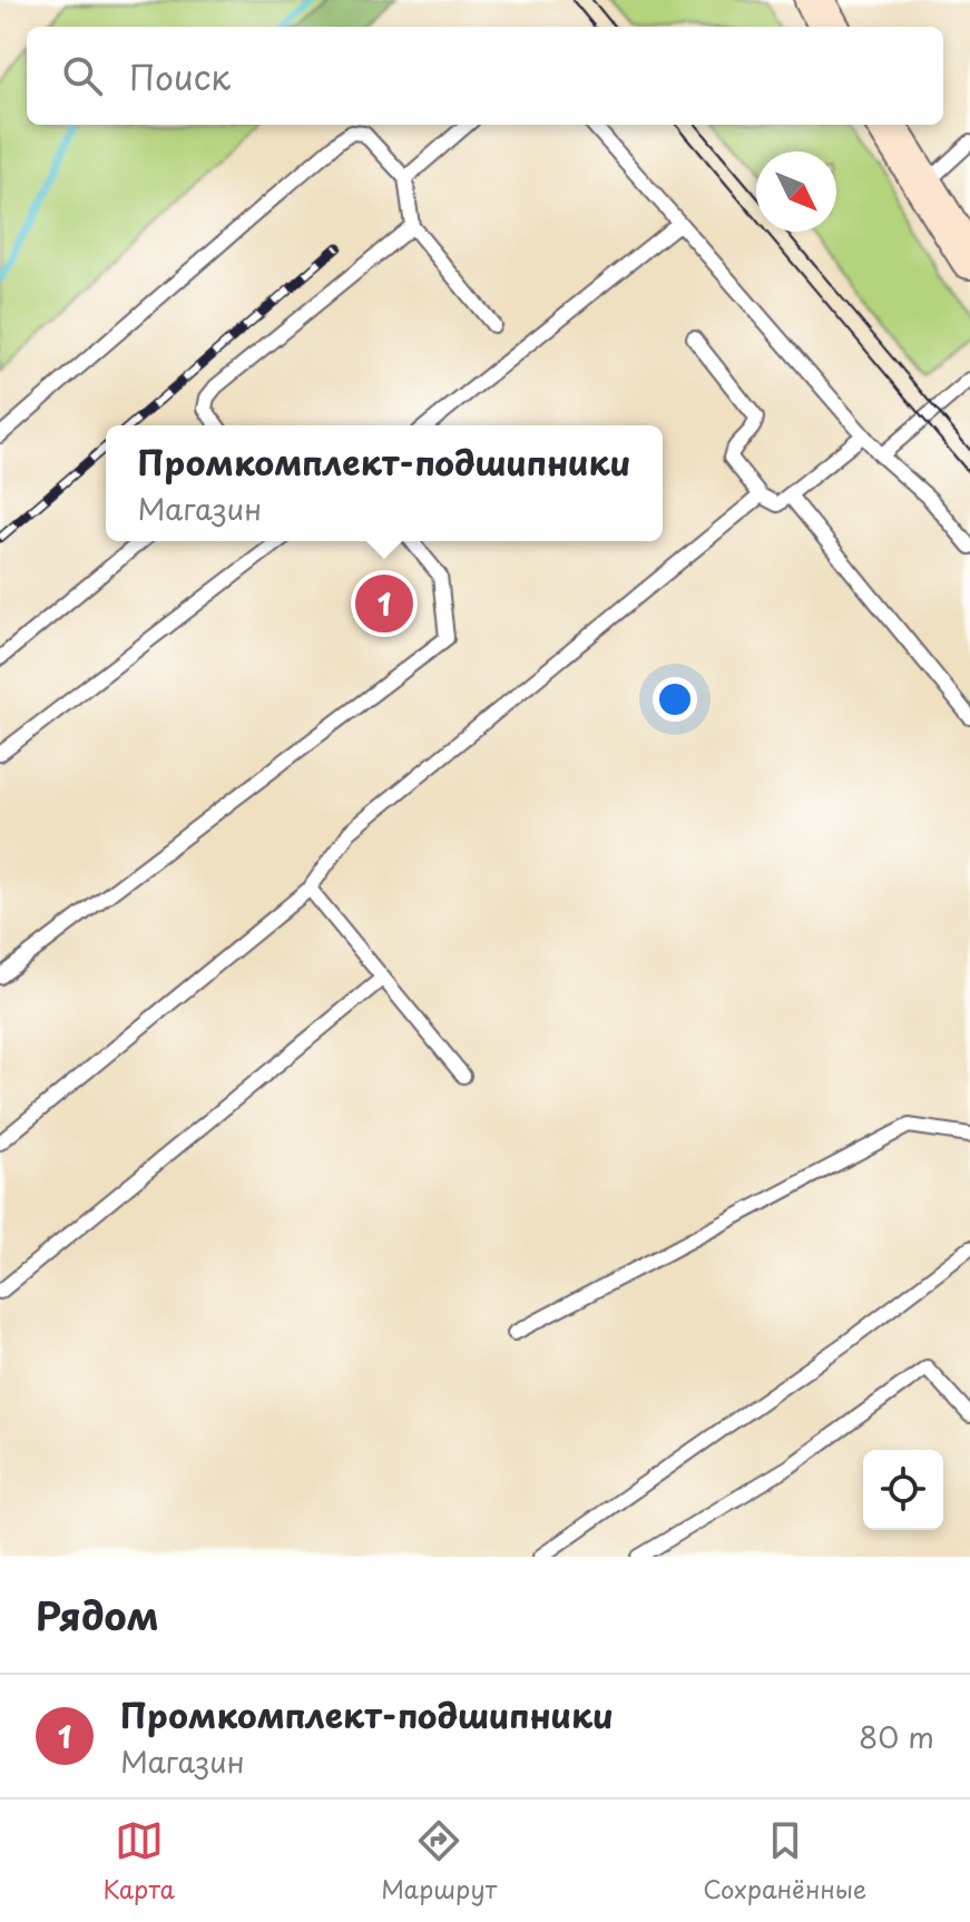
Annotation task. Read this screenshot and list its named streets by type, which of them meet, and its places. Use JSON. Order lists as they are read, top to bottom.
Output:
{
  "north": "bottom right",
  "page": {
    "search": "Поиск",
    "popup": ["Промкомплект-подшипники", "Магазин"],
    "pins": "1",
    "heading": "Рядом",
    "list": [
      {
        "mark": "1",
        "name": "Промкомплект-подшипники",
        "note": "Магазин",
        "value": "80 m"
      }
    ],
    "nav": ["Карта", "Маршрут", "Сохранённые"]
  }
}
